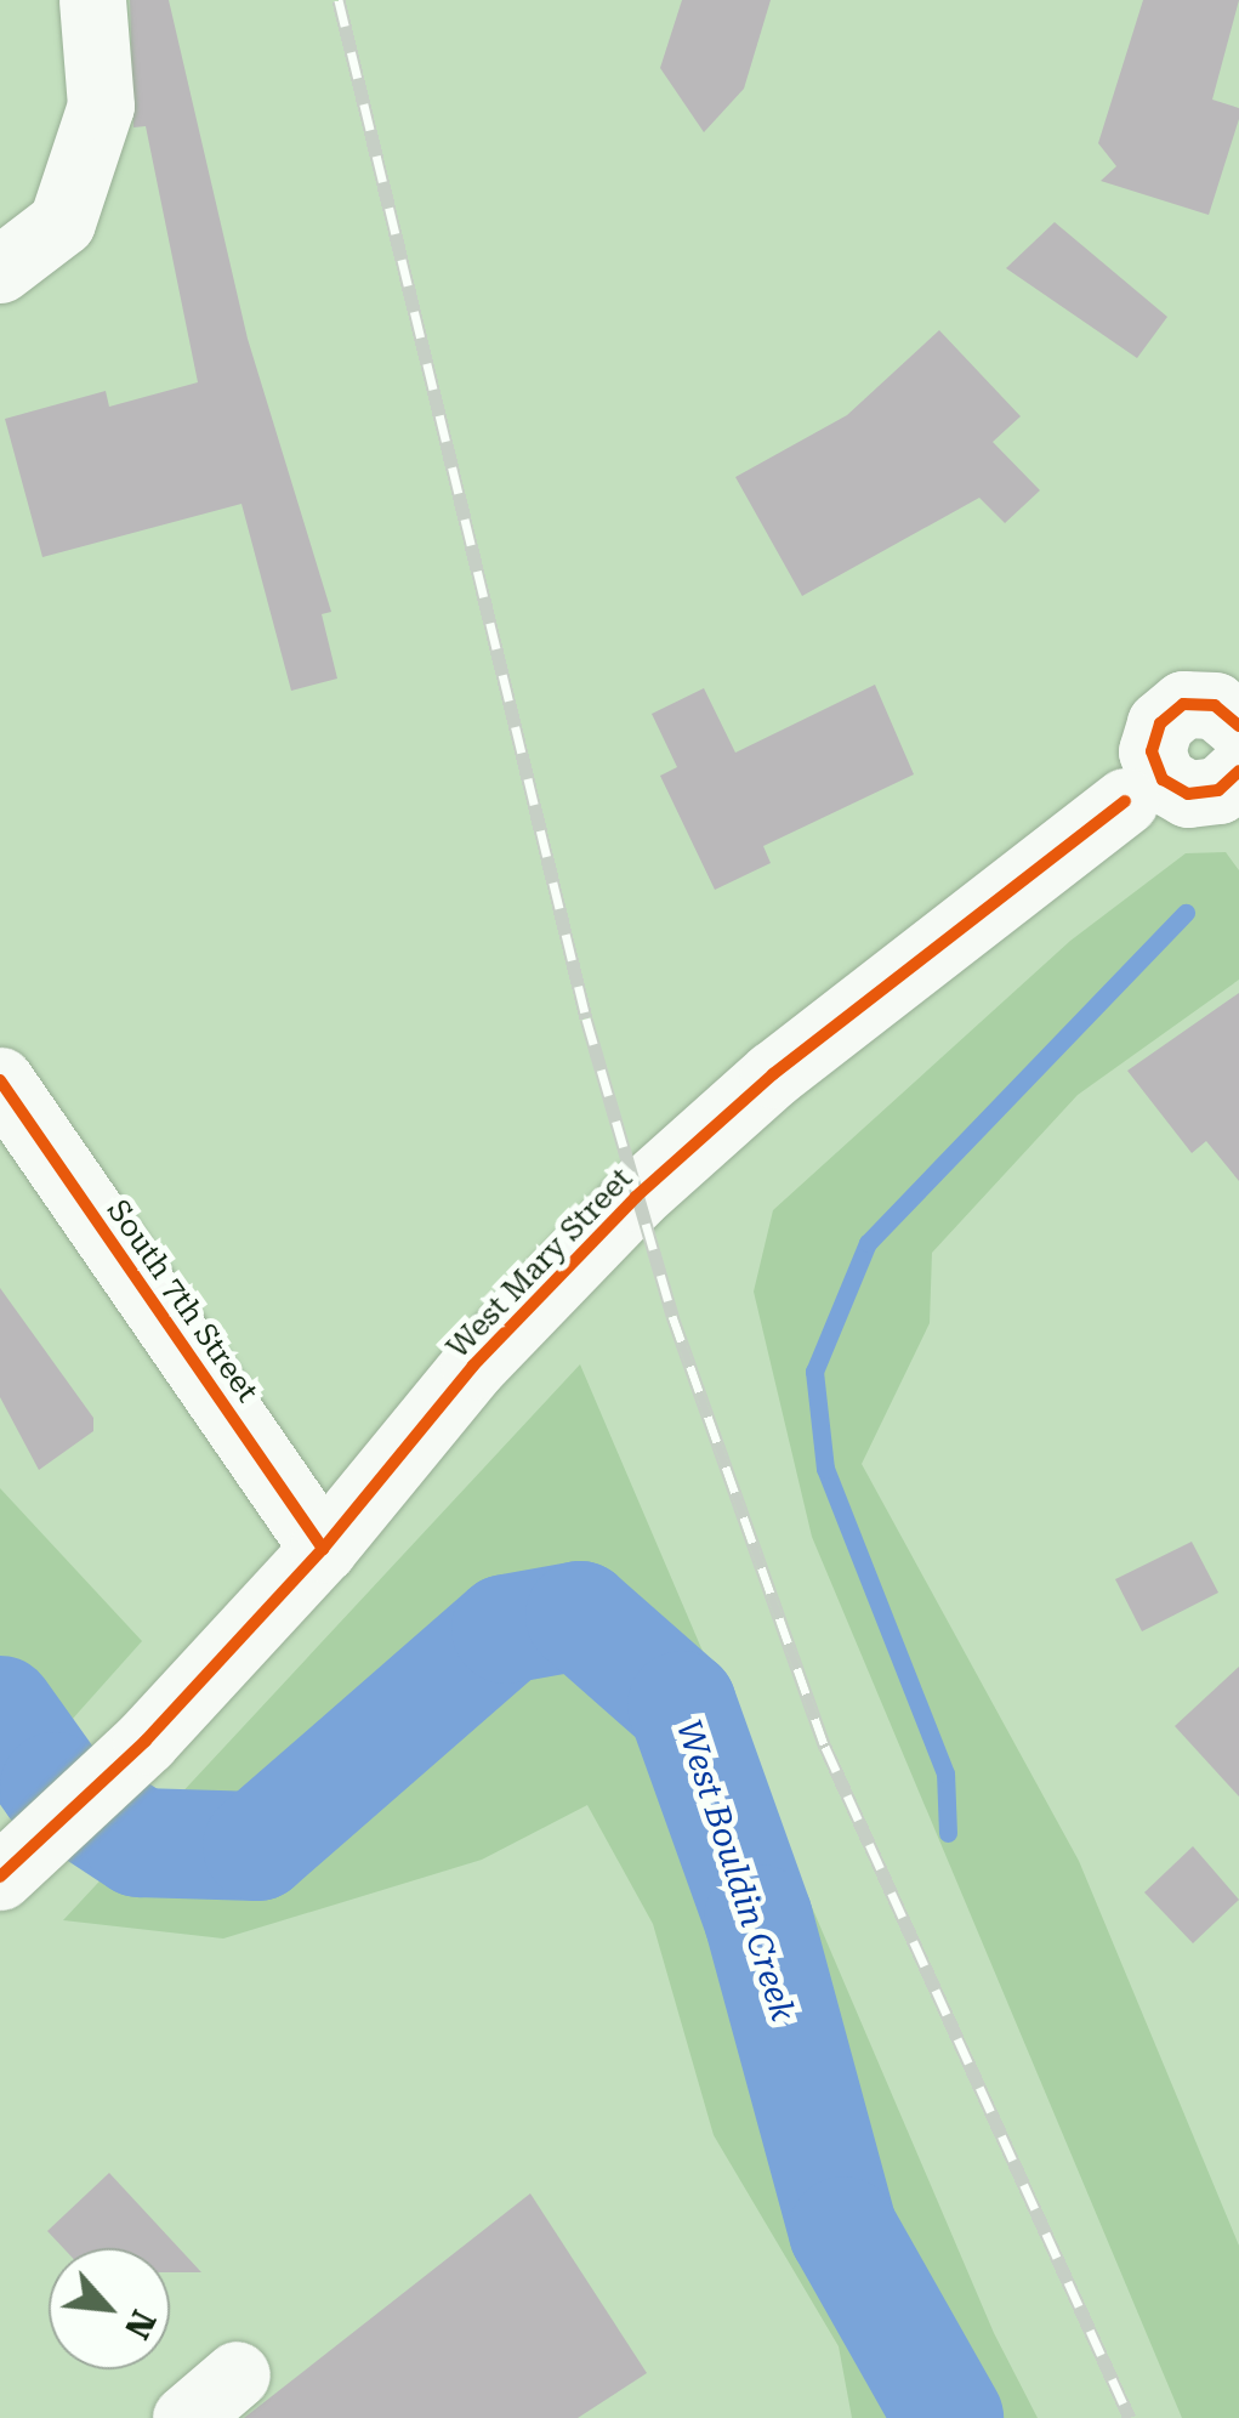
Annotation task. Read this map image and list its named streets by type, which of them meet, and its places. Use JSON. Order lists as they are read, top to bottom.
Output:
{
  "streets": {
    "street": ["West Mary Street", "South 7th Street"]
  },
  "crossings": [
    ["West Mary Street", "South 7th Street"]
  ],
  "water": ["West Bouldin Creek"],
  "north": "bottom right"
}
